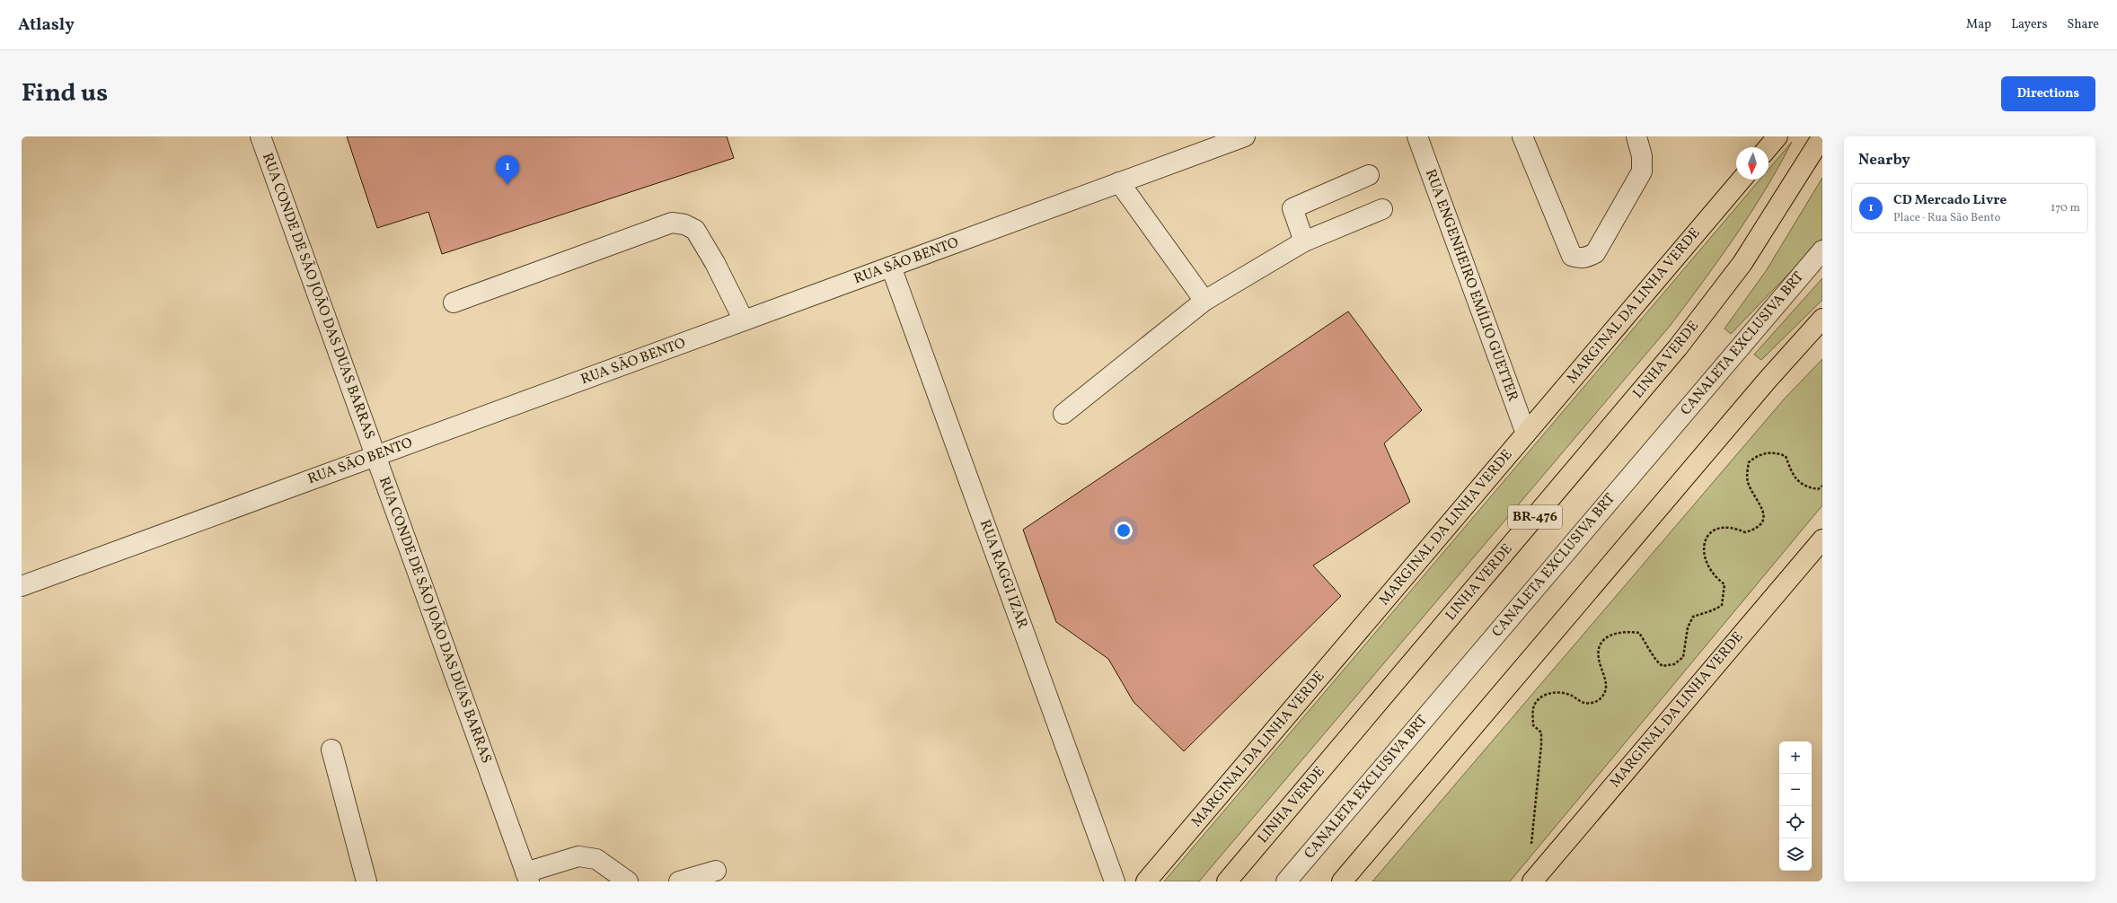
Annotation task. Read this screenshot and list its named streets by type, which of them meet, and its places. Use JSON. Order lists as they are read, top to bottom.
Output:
{
  "streets": {
    "main road": ["MARGINAL DA LINHA VERDE", "LINHA VERDE", "BR-476"],
    "street": [
      "RUA SÃO BENTO",
      "RUA ENGENHEIRO EMÍLIO GUETTER",
      "RUA CONDE DE SÃO JOÃO DAS DUAS BARRAS",
      "CANALETA EXCLUSIVA BRT",
      "RUA RAGGI IZAR"
    ]
  },
  "crossings": [
    ["RUA SÃO BENTO", "RUA CONDE DE SÃO JOÃO DAS DUAS BARRAS"],
    ["RUA SÃO BENTO", "RUA RAGGI IZAR"],
    ["RUA ENGENHEIRO EMÍLIO GUETTER", "MARGINAL DA LINHA VERDE"]
  ],
  "north": "bottom",
  "page": {
    "header": "Atlasly",
    "nav": ["Map", "Layers", "Share"],
    "title": "Find us",
    "buttons": "Directions",
    "heading": "Nearby",
    "pins": "1",
    "list": [
      {
        "mark": "1",
        "name": "CD Mercado Livre",
        "note": "Place · Rua São Bento",
        "value": "170 m"
      }
    ],
    "map_buttons": ["+", "−"]
  }
}
